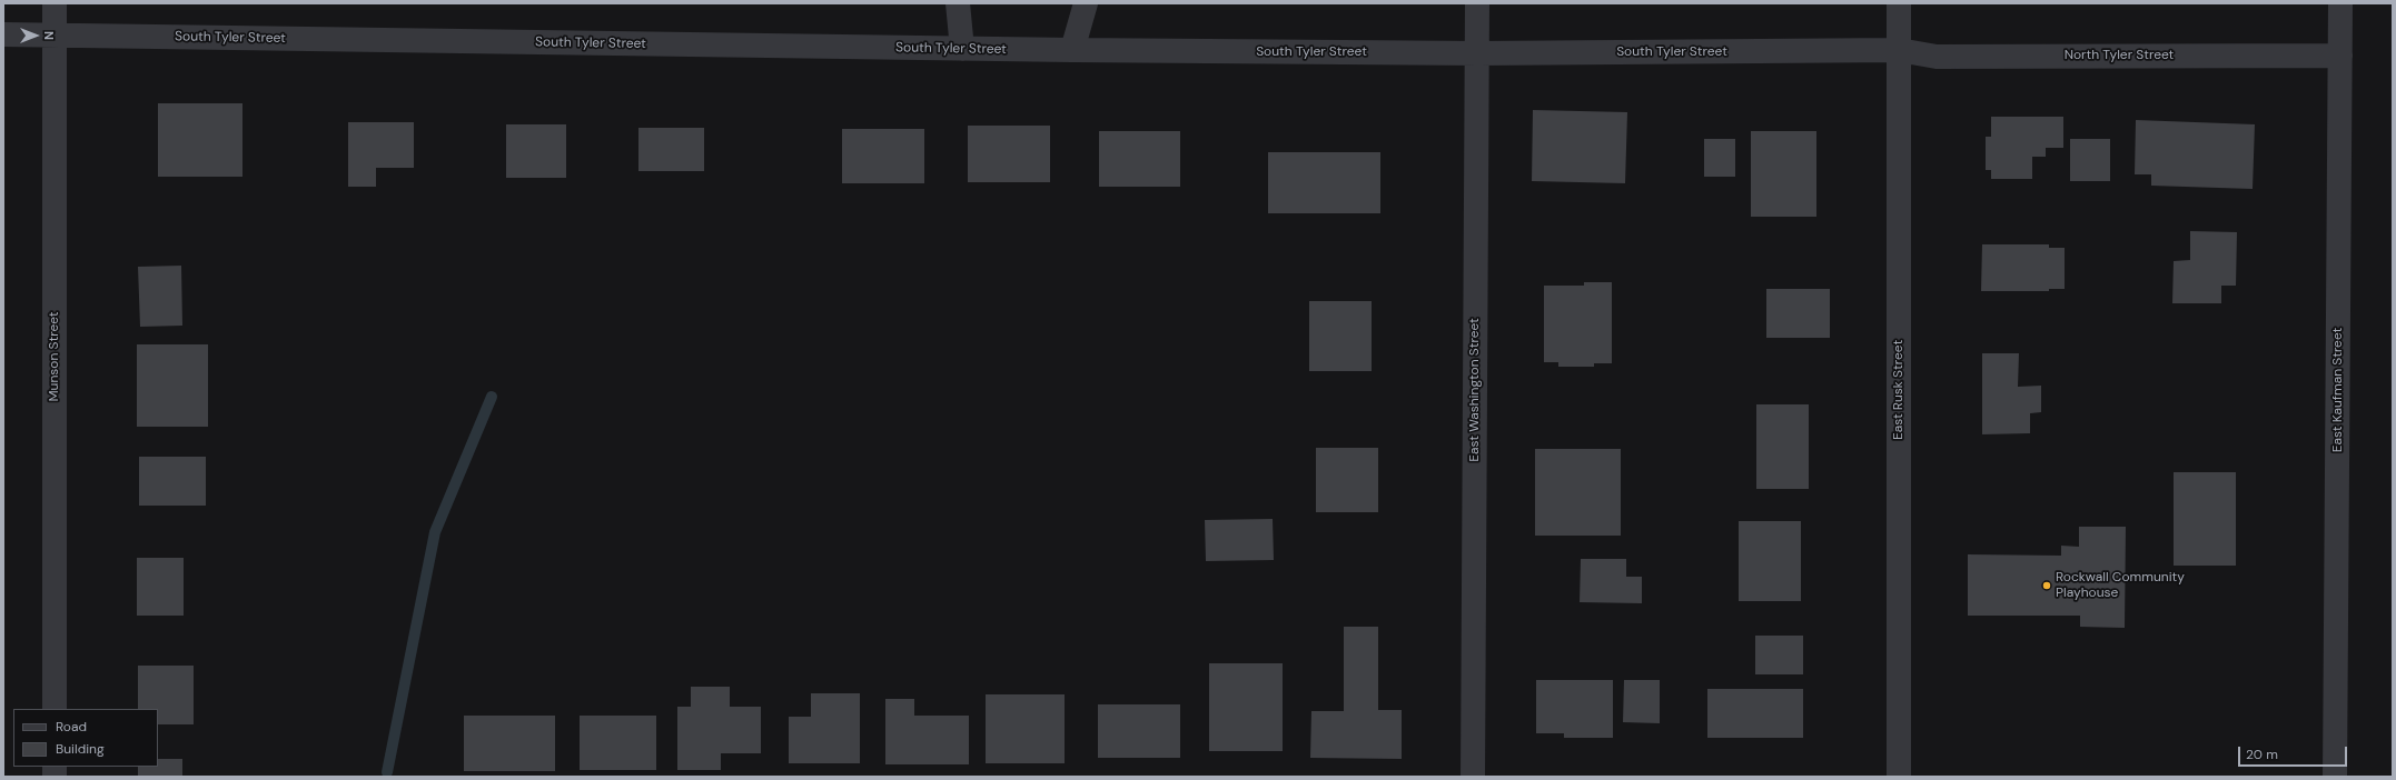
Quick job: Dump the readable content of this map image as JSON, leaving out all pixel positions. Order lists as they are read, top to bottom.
{
  "streets": {
    "street": [
      "South Tyler Street",
      "North Tyler Street",
      "Munson Street",
      "East Washington Street",
      "East Rusk Street",
      "East Kaufman Street"
    ]
  },
  "crossings": [
    ["South Tyler Street", "North Tyler Street"],
    ["South Tyler Street", "Munson Street"],
    ["South Tyler Street", "East Washington Street"],
    ["South Tyler Street", "East Rusk Street"],
    ["North Tyler Street", "East Rusk Street"],
    ["North Tyler Street", "East Kaufman Street"]
  ],
  "places": ["Rockwall Community Playhouse"],
  "legend": ["Road", "Building"],
  "scale_bar": "20 m",
  "north": "right"
}
